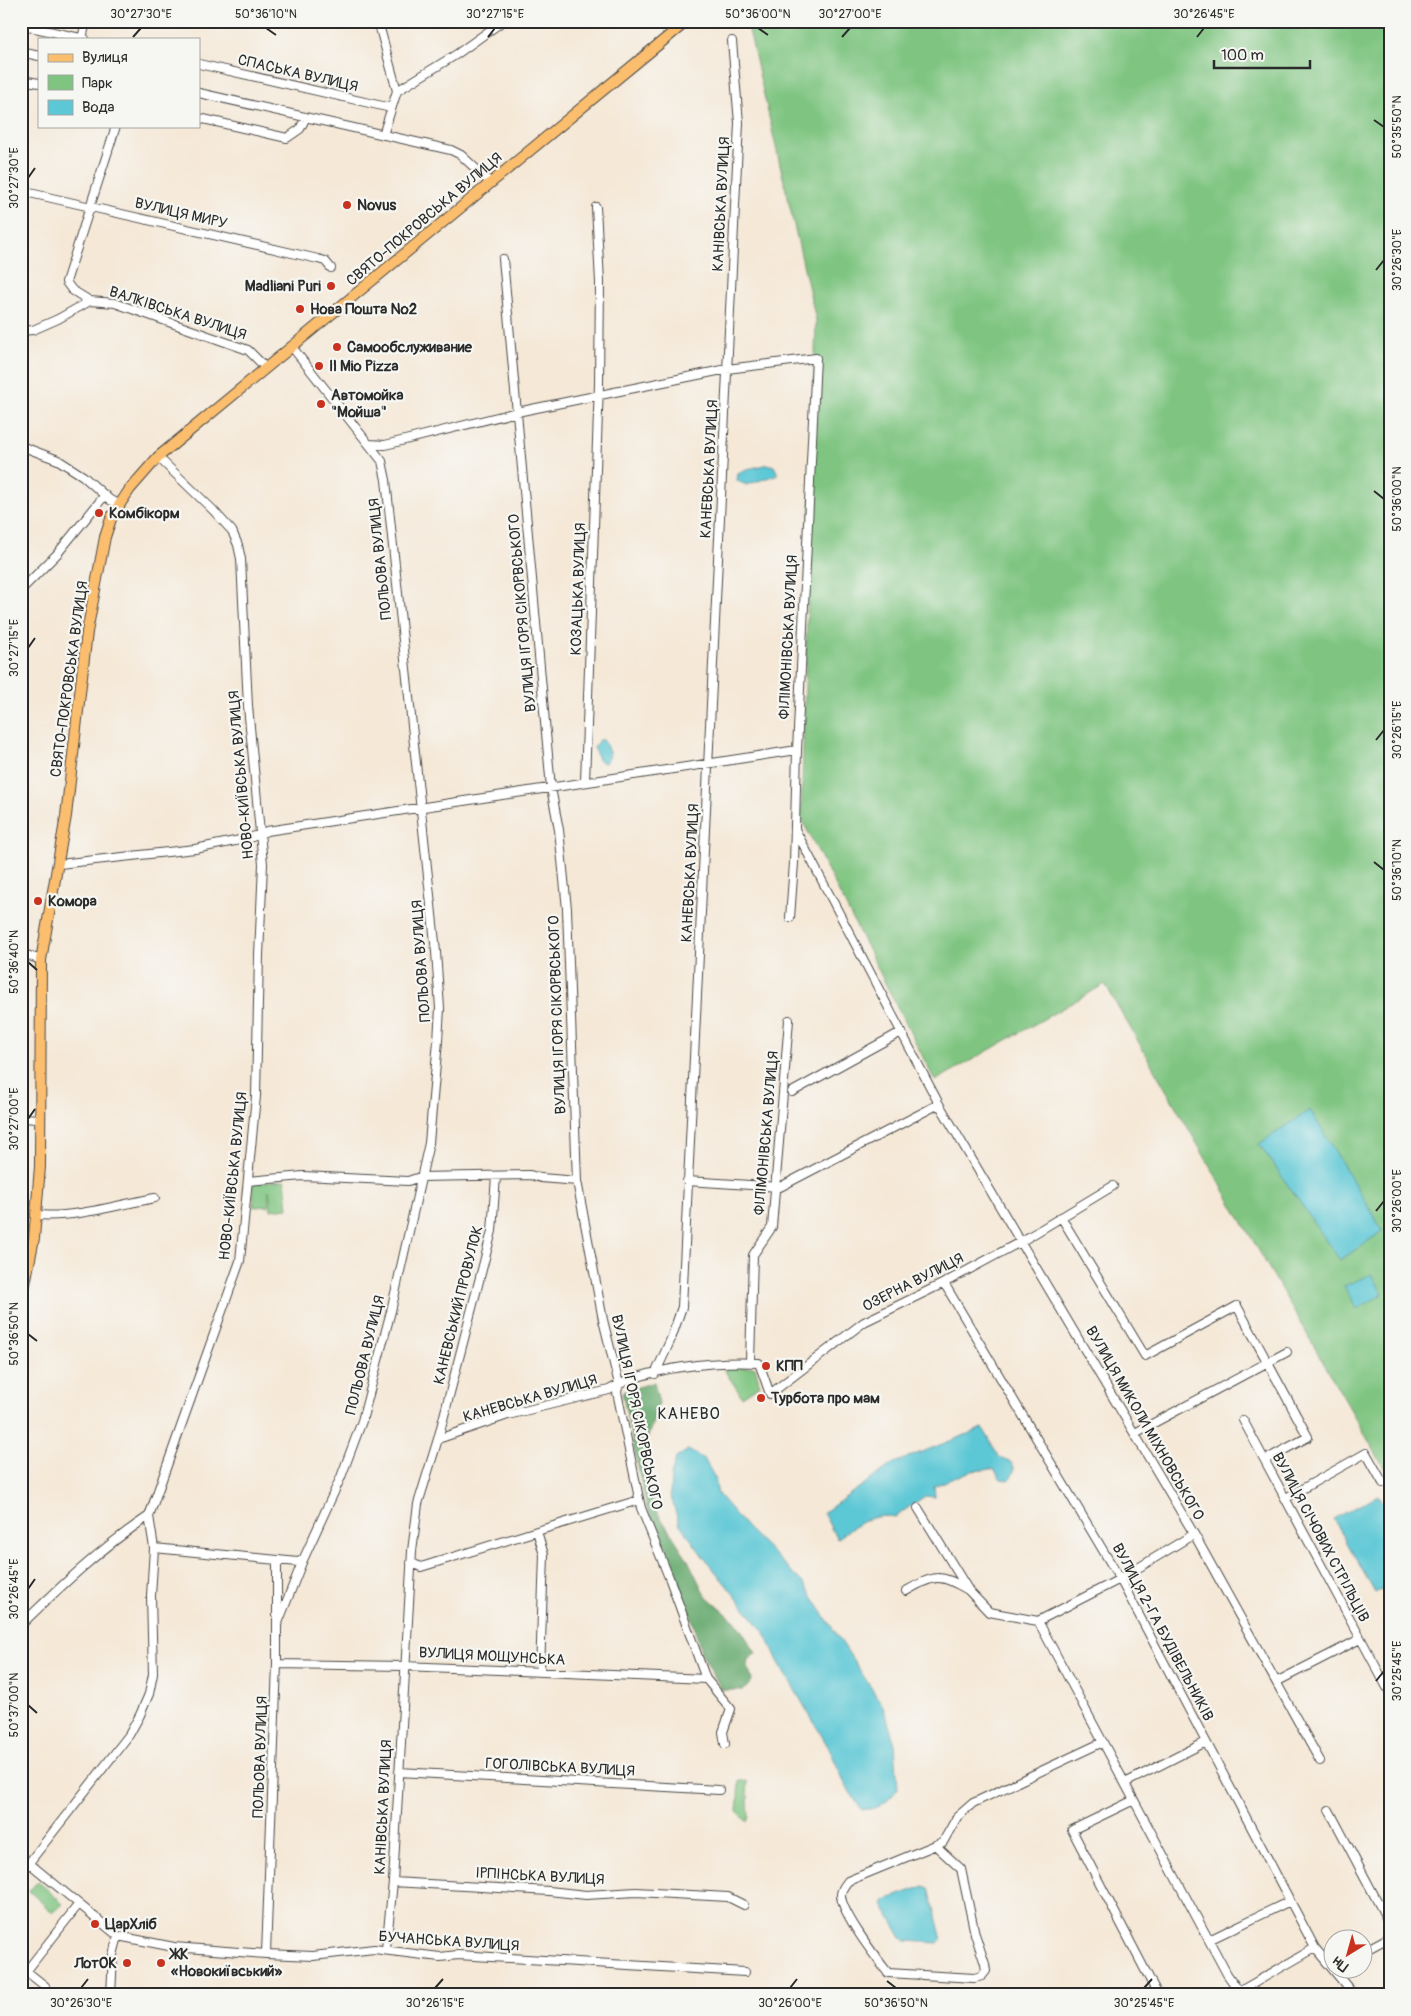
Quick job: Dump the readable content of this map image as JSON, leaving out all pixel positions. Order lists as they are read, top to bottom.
{
  "streets": {
    "main road": ["СВЯТО-ПОКРОВСЬКА ВУЛИЦЯ"],
    "street": [
      "СПАСЬКА ВУЛИЦЯ",
      "КАНІВСЬКА ВУЛИЦЯ",
      "ВУЛИЦЯ МИРУ",
      "ВАЛКІВСЬКА ВУЛИЦЯ",
      "КАНЕВСЬКА ВУЛИЦЯ",
      "ПОЛЬОВА ВУЛИЦЯ",
      "КОЗАЦЬКА ВУЛИЦЯ",
      "ВУЛИЦЯ ІГОРЯ СІКОРВСЬКОГО",
      "ФІЛІМОНІВСЬКА ВУЛИЦЯ",
      "НОВО-КИЇВСЬКА ВУЛИЦЯ",
      "ОЗЕРНА ВУЛИЦЯ",
      "КАНЕВСЬКИЙ ПРОВУЛОК",
      "ВУЛИЦЯ МИКОЛИ МІХНОВСЬКОГО",
      "ВУЛИЦЯ СІЧОВИХ СТРІЛЬЦІВ",
      "ВУЛИЦЯ 2-ГА БУДІВЕЛЬНИКІВ",
      "ВУЛИЦЯ МОЩУНСЬКА",
      "ГОГОЛІВСЬКА ВУЛИЦЯ",
      "ІРПІНСЬКА ВУЛИЦЯ",
      "БУЧАНСЬКА ВУЛИЦЯ"
    ]
  },
  "crossings": [
    ["КАНІВСЬКА ВУЛИЦЯ", "КАНЕВСЬКА ВУЛИЦЯ"],
    ["КАНІВСЬКА ВУЛИЦЯ", "ФІЛІМОНІВСЬКА ВУЛИЦЯ"],
    ["КАНІВСЬКА ВУЛИЦЯ", "ВУЛИЦЯ МОЩУНСЬКА"],
    ["КАНІВСЬКА ВУЛИЦЯ", "ГОГОЛІВСЬКА ВУЛИЦЯ"],
    ["КАНІВСЬКА ВУЛИЦЯ", "ІРПІНСЬКА ВУЛИЦЯ"],
    ["КАНІВСЬКА ВУЛИЦЯ", "БУЧАНСЬКА ВУЛИЦЯ"],
    ["СВЯТО-ПОКРОВСЬКА ВУЛИЦЯ", "ВАЛКІВСЬКА ВУЛИЦЯ"],
    ["СВЯТО-ПОКРОВСЬКА ВУЛИЦЯ", "ПОЛЬОВА ВУЛИЦЯ"],
    ["СВЯТО-ПОКРОВСЬКА ВУЛИЦЯ", "НОВО-КИЇВСЬКА ВУЛИЦЯ"],
    ["КАНЕВСЬКА ВУЛИЦЯ", "ВУЛИЦЯ ІГОРЯ СІКОРВСЬКОГО"],
    ["КАНЕВСЬКА ВУЛИЦЯ", "ФІЛІМОНІВСЬКА ВУЛИЦЯ"],
    ["КАНЕВСЬКА ВУЛИЦЯ", "ОЗЕРНА ВУЛИЦЯ"],
    ["КАНЕВСЬКА ВУЛИЦЯ", "КАНЕВСЬКИЙ ПРОВУЛОК"],
    ["ПОЛЬОВА ВУЛИЦЯ", "ВУЛИЦЯ МОЩУНСЬКА"],
    ["ПОЛЬОВА ВУЛИЦЯ", "БУЧАНСЬКА ВУЛИЦЯ"],
    ["ВУЛИЦЯ ІГОРЯ СІКОРВСЬКОГО", "ВУЛИЦЯ МОЩУНСЬКА"],
    ["ФІЛІМОНІВСЬКА ВУЛИЦЯ", "ОЗЕРНА ВУЛИЦЯ"],
    ["ФІЛІМОНІВСЬКА ВУЛИЦЯ", "ВУЛИЦЯ МИКОЛИ МІХНОВСЬКОГО"],
    ["НОВО-КИЇВСЬКА ВУЛИЦЯ", "БУЧАНСЬКА ВУЛИЦЯ"],
    ["ОЗЕРНА ВУЛИЦЯ", "ВУЛИЦЯ МИКОЛИ МІХНОВСЬКОГО"],
    ["ОЗЕРНА ВУЛИЦЯ", "ВУЛИЦЯ 2-ГА БУДІВЕЛЬНИКІВ"]
  ],
  "districts": ["КАНЕВО"],
  "places": [
    "Novus",
    "Madliani Puri",
    "Нова Пошта №2",
    "Самообслуживание",
    "Il Mio Pizza",
    "Автомойка \"Мойша\"",
    "Комбікорм",
    "Комора",
    "КПП",
    "Турбота про мам",
    "ЦарХліб",
    "ЛотОК",
    "ЖК «Новокиївський»"
  ],
  "legend": ["Вулиця", "Парк", "Вода"],
  "scale_bar": "100 m",
  "north": "bottom left",
  "coordinates": [
    "30°27'30\"E",
    "50°36'10\"N",
    "30°27'15\"E",
    "50°36'00\"N",
    "30°27'00\"E",
    "30°26'45\"E",
    "50°35'50\"N",
    "30°26'30\"E",
    "30°26'15\"E",
    "50°36'40\"N",
    "30°26'00\"E",
    "50°36'50\"N",
    "30°25'45\"E",
    "50°37'00\"N"
  ]
}
